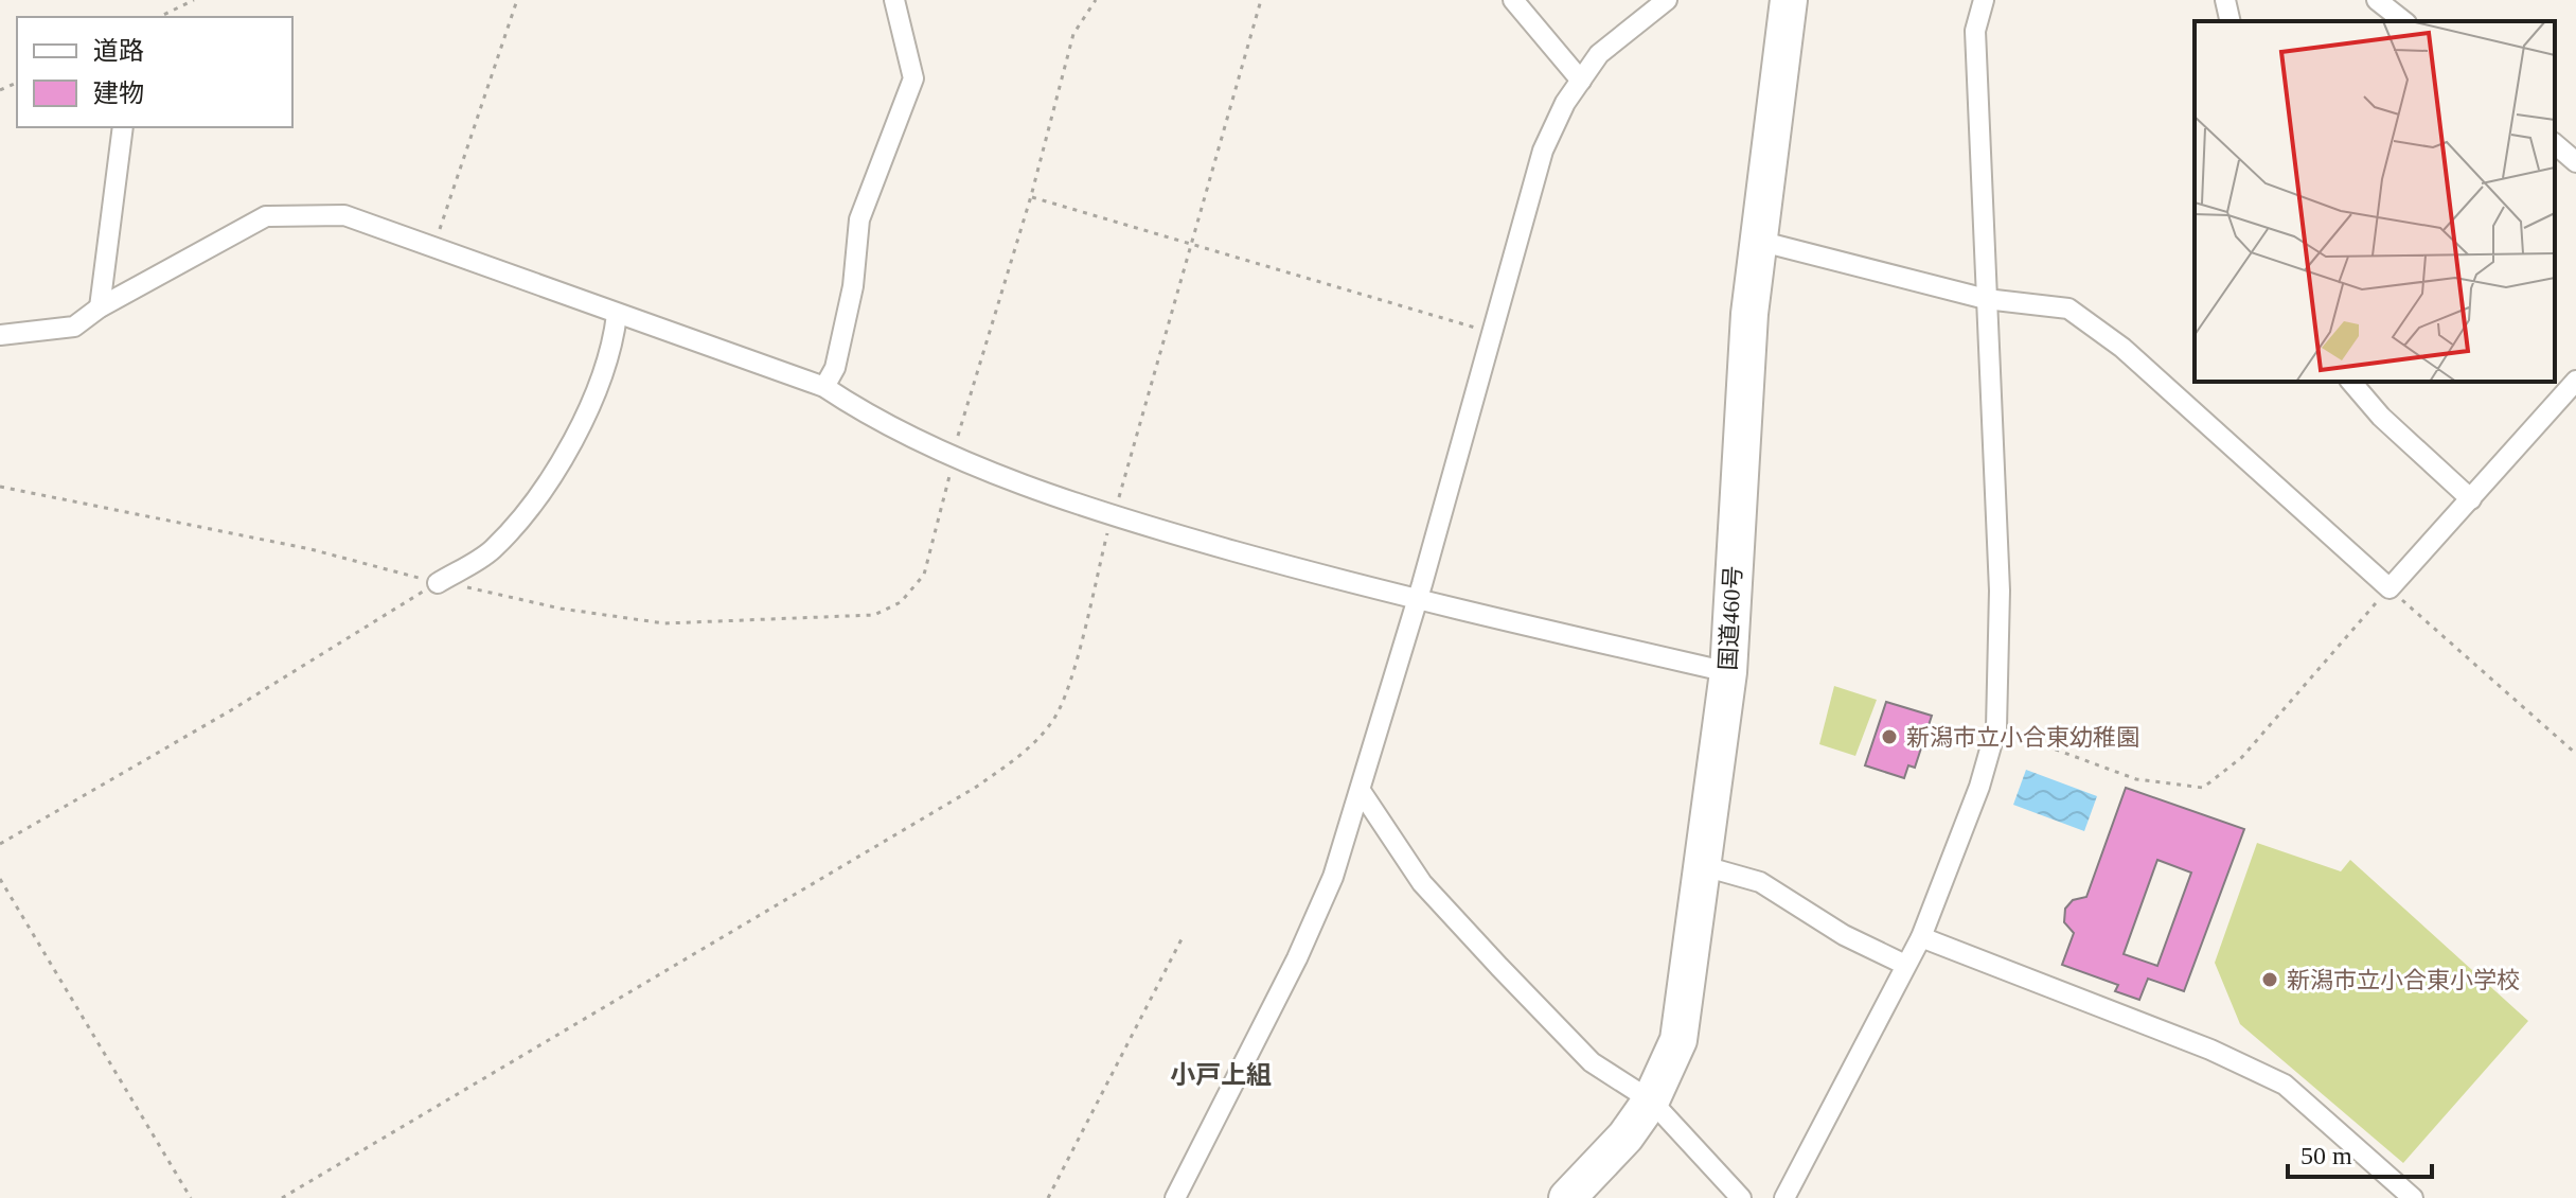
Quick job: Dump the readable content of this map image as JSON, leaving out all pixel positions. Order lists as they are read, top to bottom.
{
  "streets": {
    "highway": ["国道460号"]
  },
  "districts": ["小戸上組"],
  "places": ["新潟市立小合東幼稚園", "新潟市立小合東小学校"],
  "legend": ["道路", "建物"],
  "scale_bar": "50 m"
}
